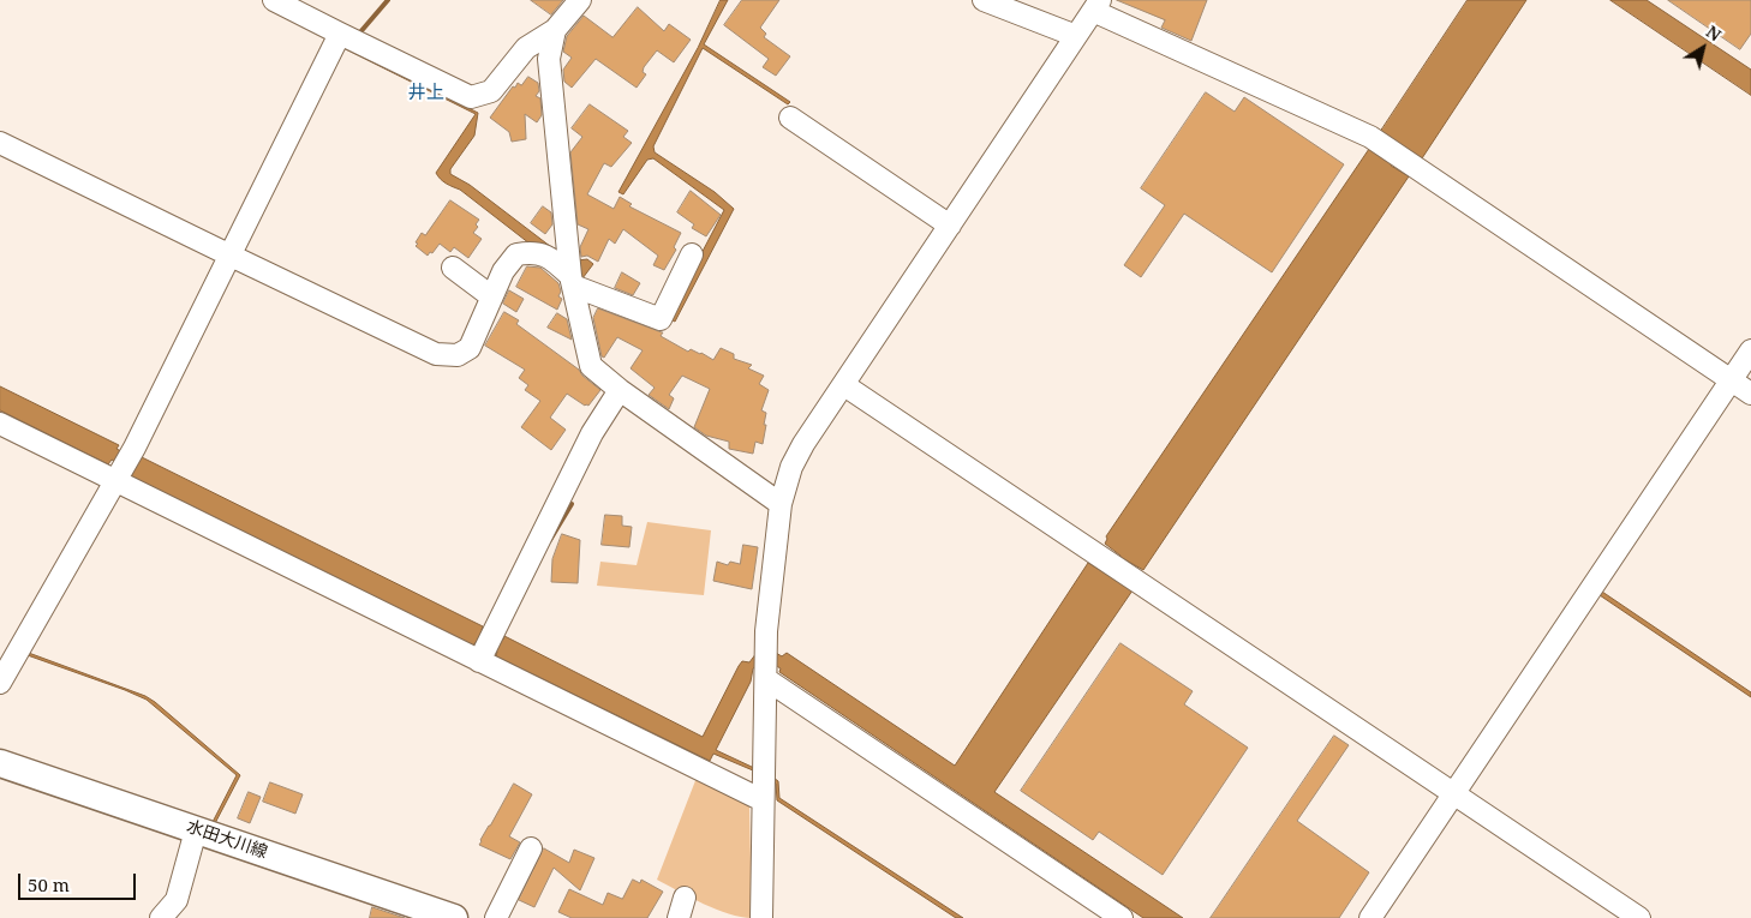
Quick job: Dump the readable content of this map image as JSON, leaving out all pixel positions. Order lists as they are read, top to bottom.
{
  "streets": {
    "main road": ["水田大川線"]
  },
  "districts": ["井上"],
  "scale_bar": "50 m",
  "north": "top right"
}
